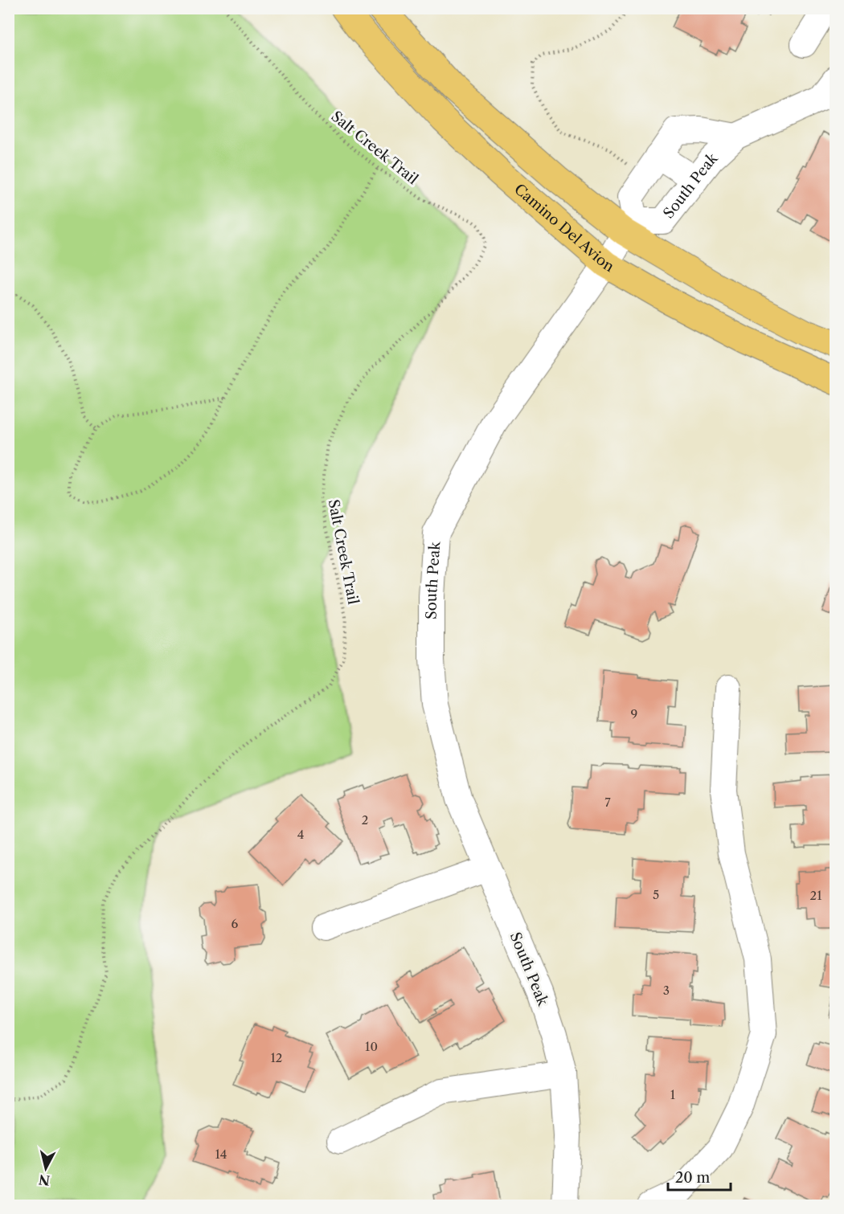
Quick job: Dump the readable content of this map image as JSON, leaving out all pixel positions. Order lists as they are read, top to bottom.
{
  "streets": {
    "main road": ["Camino Del Avion"],
    "street": ["South Peak"],
    "path": ["Salt Creek Trail"]
  },
  "crossings": [
    ["South Peak", "Camino Del Avion"]
  ],
  "house_numbers": [
    "9",
    "7",
    "2",
    "4",
    "5",
    "21",
    "6",
    "3",
    "10",
    "12",
    "1",
    "14"
  ],
  "scale_bar": "20 m",
  "north": "bottom"
}
